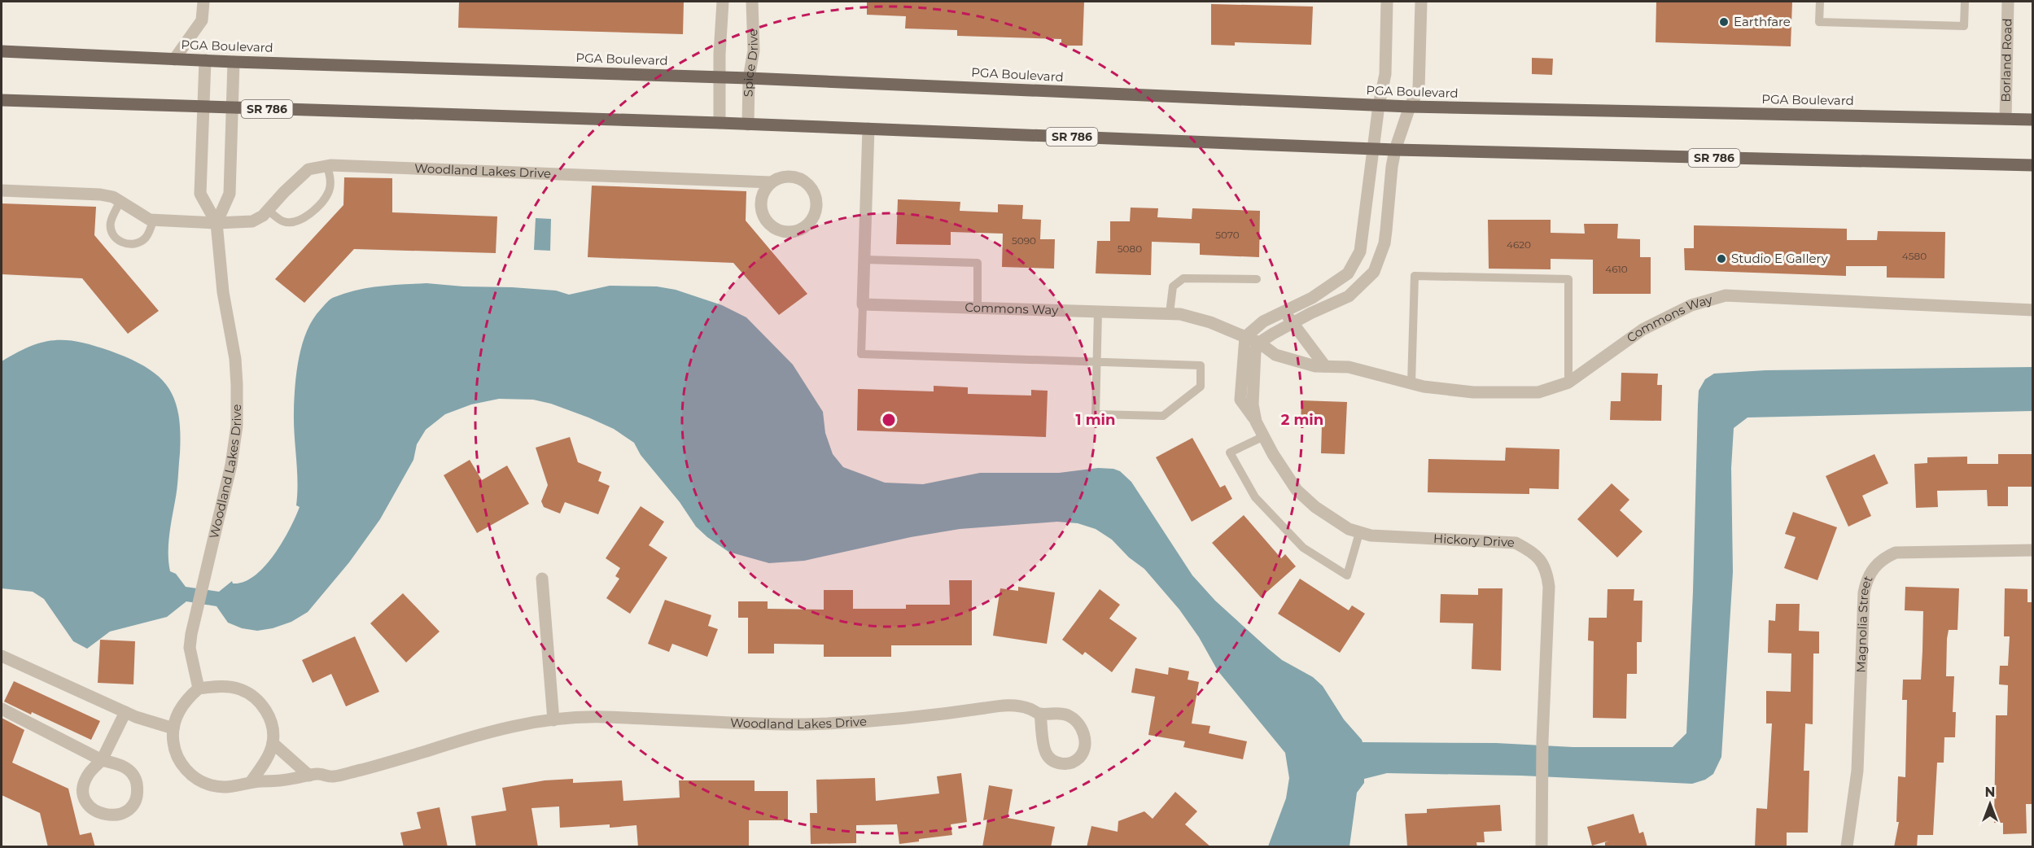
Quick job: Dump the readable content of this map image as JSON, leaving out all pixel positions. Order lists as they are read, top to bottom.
{
  "streets": {
    "main road": ["PGA Boulevard", "SR 786"],
    "street": [
      "Borland Road",
      "Spice Drive",
      "Woodland Lakes Drive",
      "Commons Way",
      "Hickory Drive",
      "Magnolia Street"
    ]
  },
  "crossings": [
    ["PGA Boulevard", "Borland Road"],
    ["PGA Boulevard", "Spice Drive"],
    ["PGA Boulevard", "Woodland Lakes Drive"],
    ["Spice Drive", "SR 786"],
    ["SR 786", "Woodland Lakes Drive"],
    ["Commons Way", "Hickory Drive"]
  ],
  "places": ["Earthfare", "Studio E Gallery"],
  "house_numbers": [
    "5070",
    "5090",
    "4620",
    "5080",
    "4580",
    "4610"
  ],
  "north": "top",
  "rings": ["1 min", "2 min"]
}
